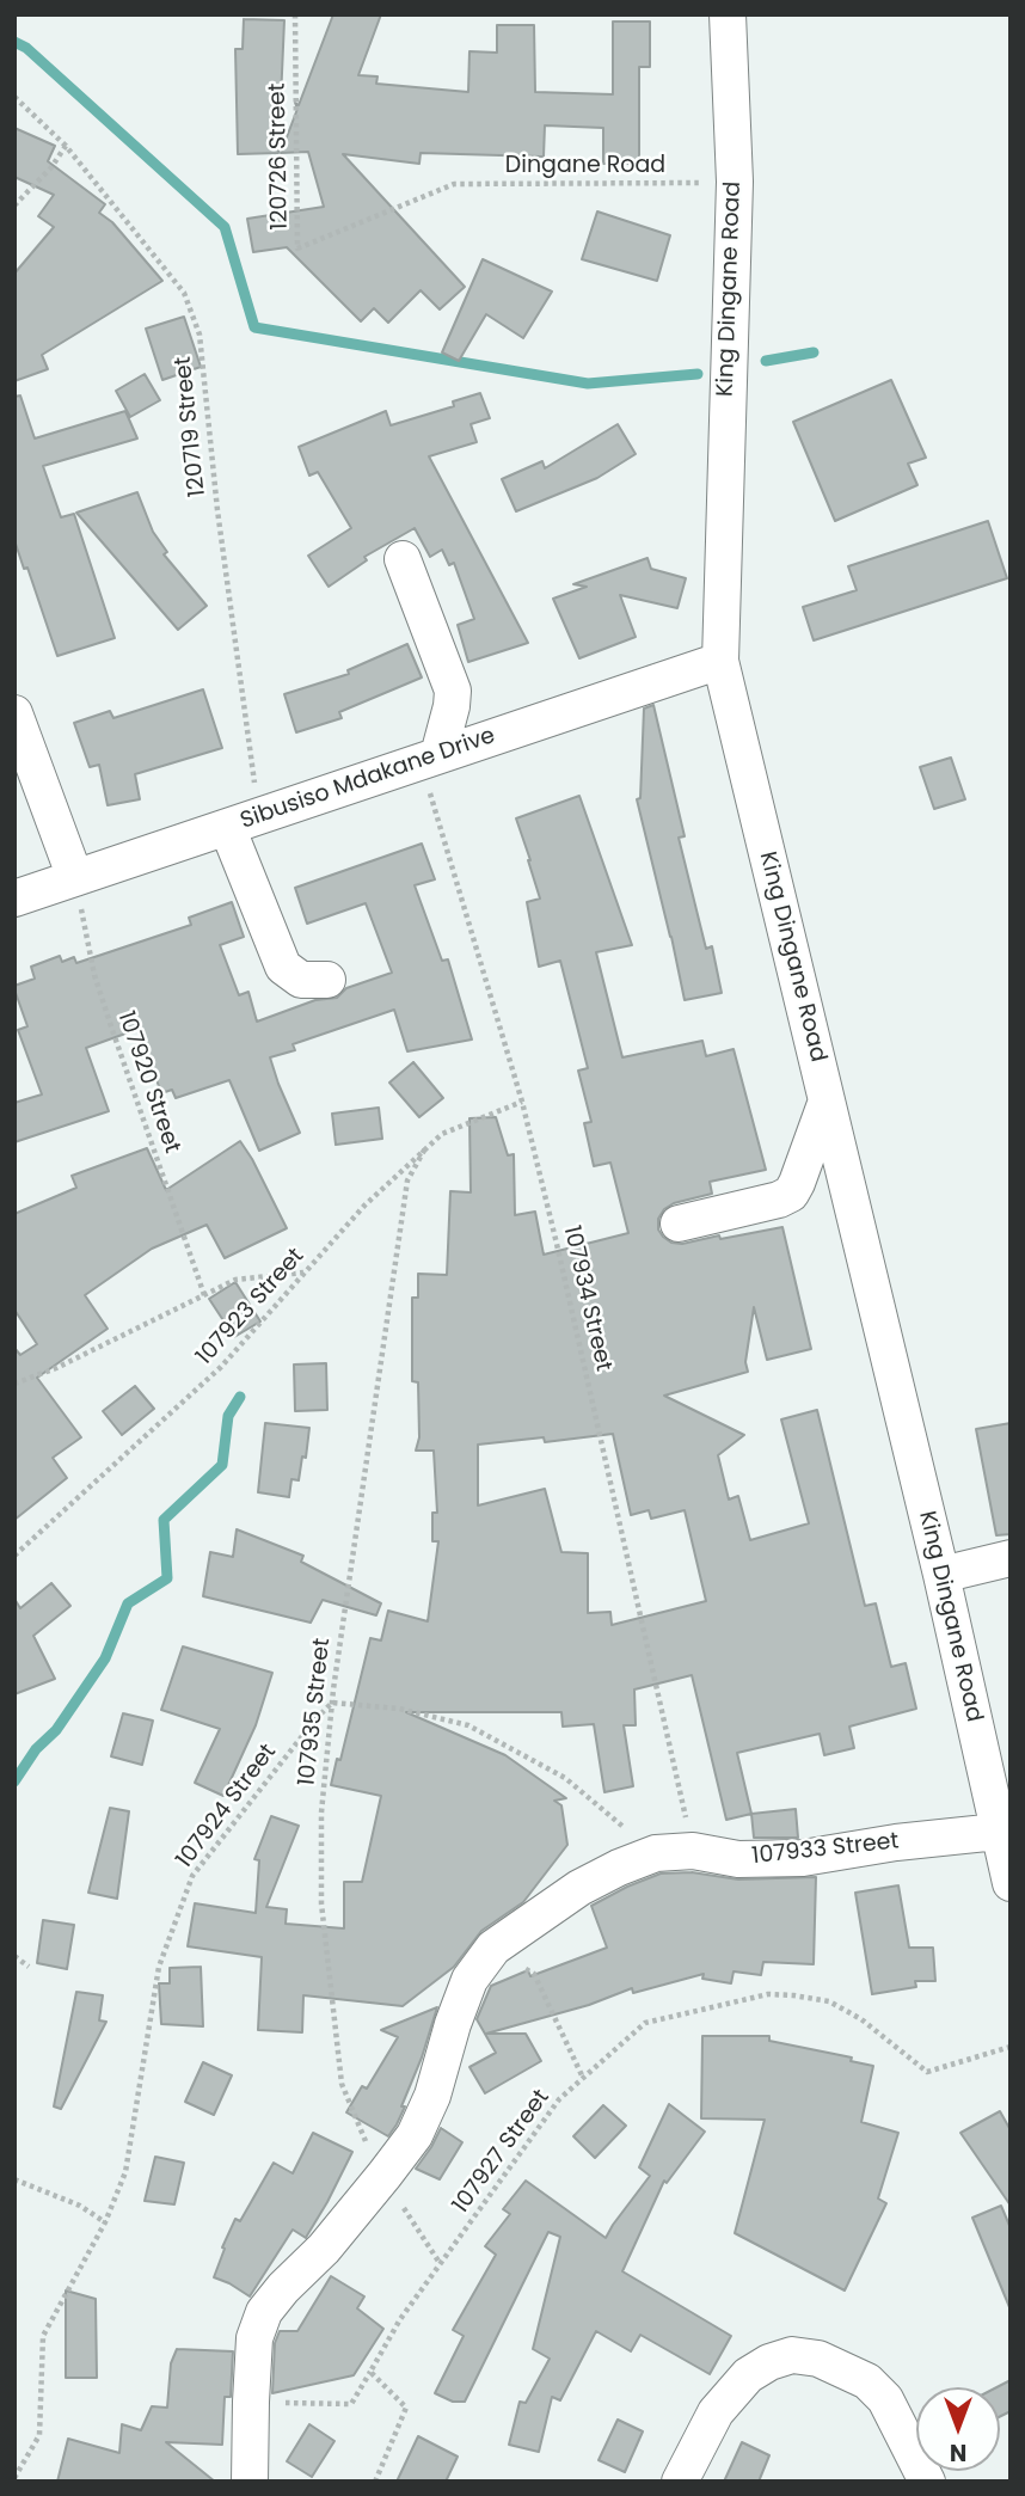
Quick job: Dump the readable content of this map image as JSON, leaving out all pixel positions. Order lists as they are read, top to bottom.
{
  "streets": {
    "street": ["King Dingane Road", "Sibusiso Mdakane Drive", "107933 Street"],
    "path": [
      "120726 Street",
      "Dingane Road",
      "120719 Street",
      "107920 Street",
      "107934 Street",
      "107923 Street",
      "107935 Street",
      "107924 Street",
      "107927 Street"
    ]
  },
  "crossings": [
    ["120726 Street", "Dingane Road"],
    ["Dingane Road", "King Dingane Road"],
    ["King Dingane Road", "Sibusiso Mdakane Drive"],
    ["King Dingane Road", "107933 Street"],
    ["120719 Street", "Sibusiso Mdakane Drive"],
    ["Sibusiso Mdakane Drive", "107920 Street"],
    ["Sibusiso Mdakane Drive", "107934 Street"],
    ["107934 Street", "107923 Street"],
    ["107934 Street", "107933 Street"],
    ["107923 Street", "107935 Street"],
    ["107935 Street", "107924 Street"],
    ["107935 Street", "107933 Street"],
    ["107935 Street", "107927 Street"],
    ["107933 Street", "107927 Street"]
  ],
  "north": "bottom"
}
